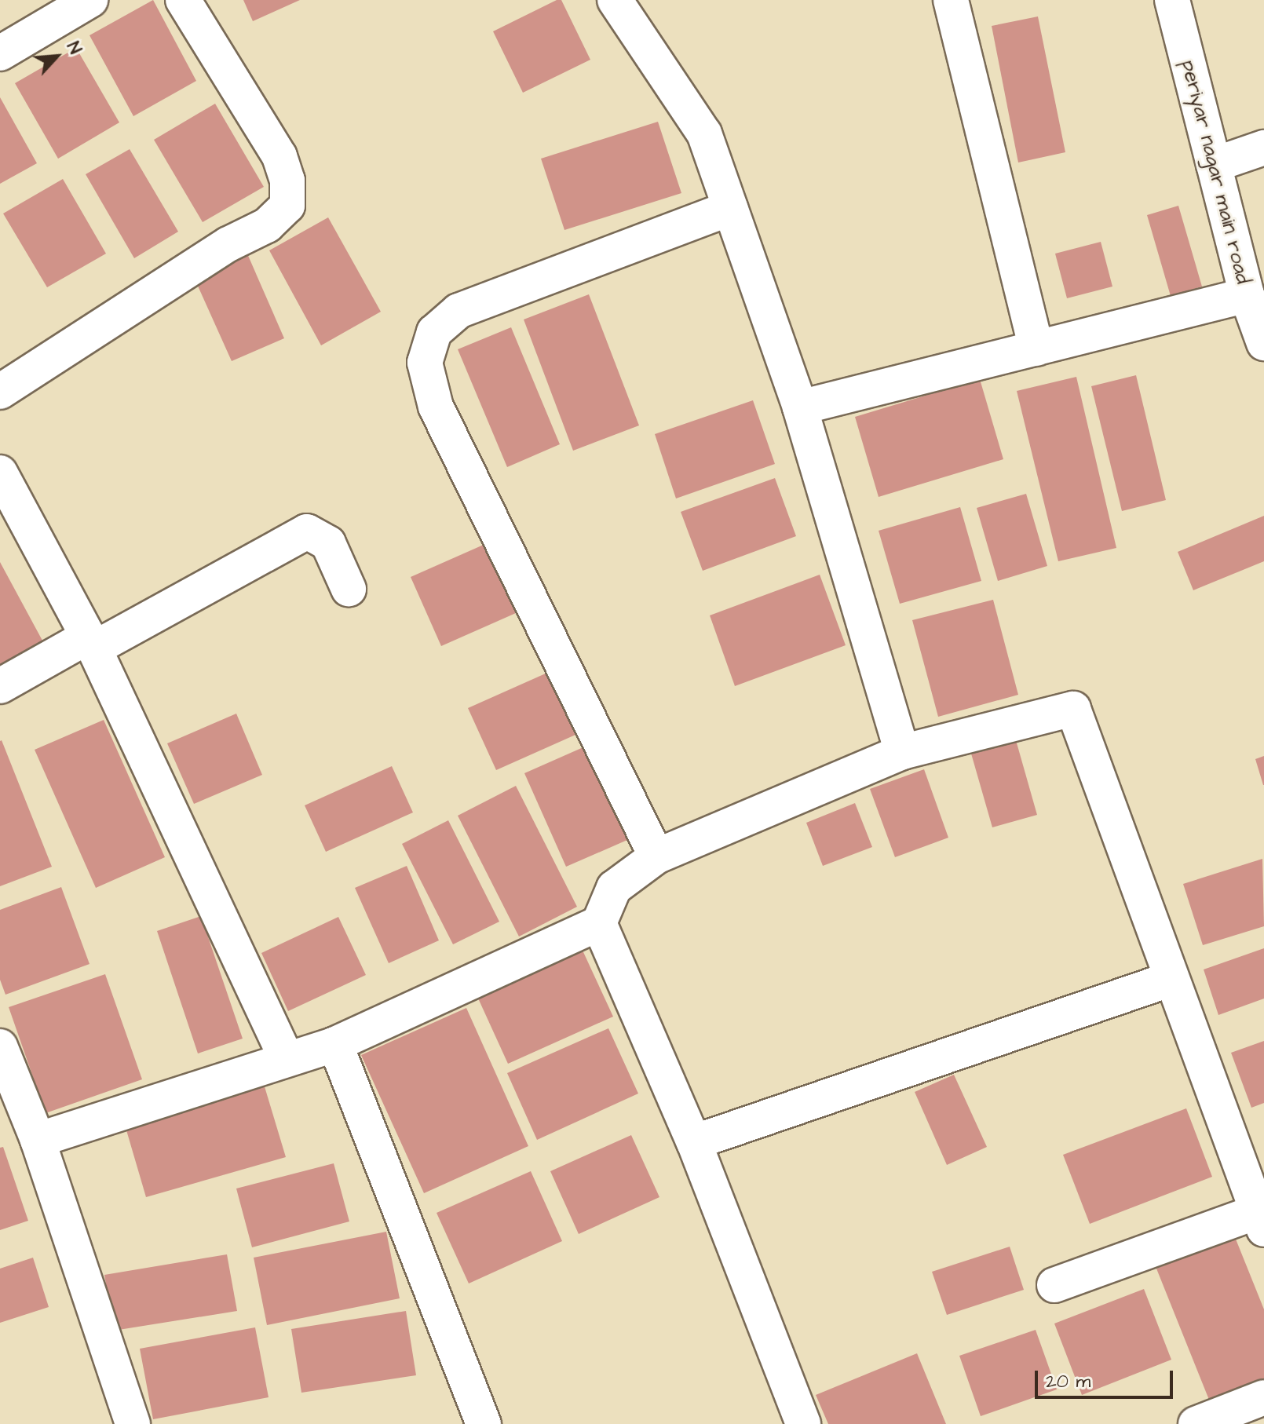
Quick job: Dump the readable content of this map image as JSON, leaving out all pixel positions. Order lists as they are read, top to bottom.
{
  "streets": {
    "street": ["periyar nagar main road"]
  },
  "scale_bar": "20 m",
  "north": "top right"
}
